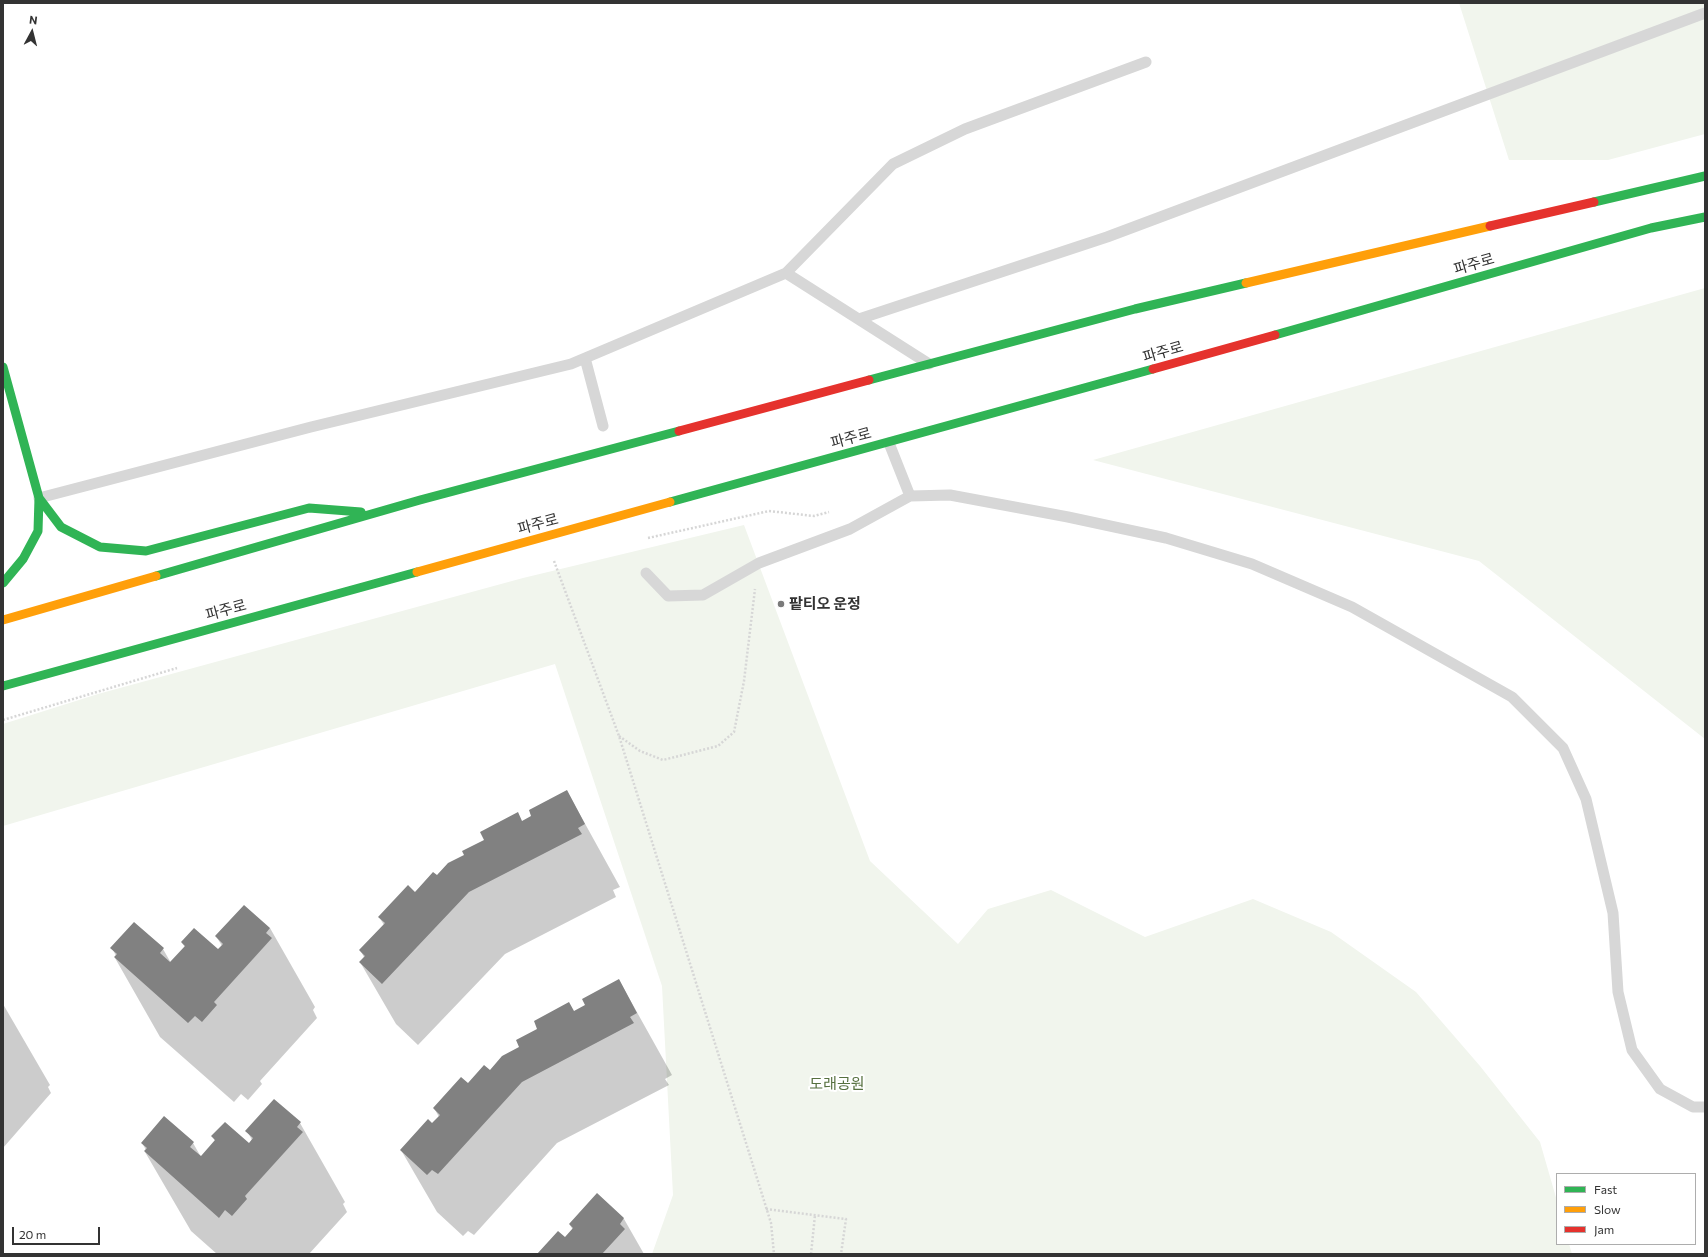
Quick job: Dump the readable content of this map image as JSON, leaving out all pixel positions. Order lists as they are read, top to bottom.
{
  "streets": {
    "main road": ["파주로"]
  },
  "parks": ["도래공원"],
  "places": ["팥티오 운정"],
  "legend": ["Fast", "Slow", "Jam"],
  "scale_bar": "20 m",
  "north": "top"
}
